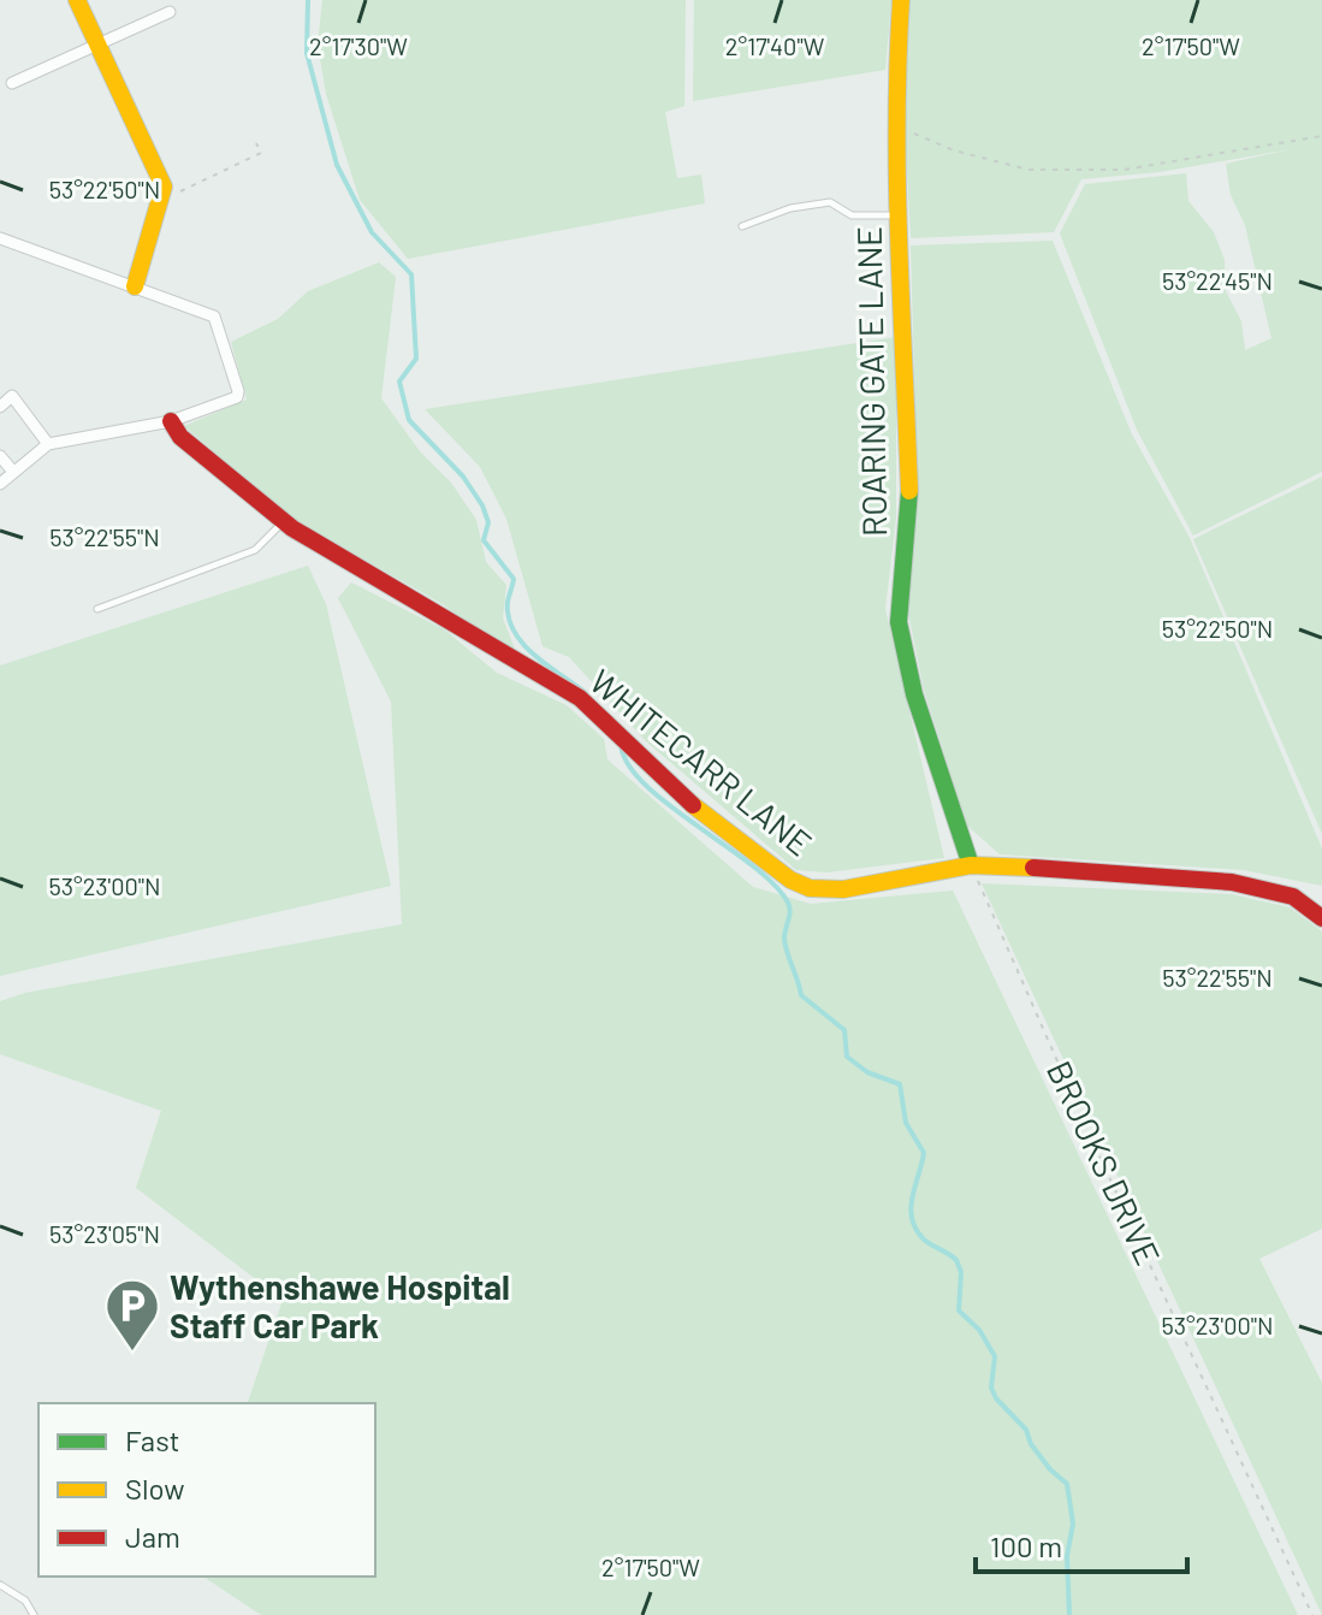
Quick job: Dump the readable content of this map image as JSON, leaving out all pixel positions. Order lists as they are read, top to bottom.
{
  "streets": {
    "street": ["ROARING GATE LANE", "WHITECARR LANE"],
    "path": ["BROOKS DRIVE"]
  },
  "crossings": [
    ["ROARING GATE LANE", "WHITECARR LANE"],
    ["ROARING GATE LANE", "BROOKS DRIVE"],
    ["WHITECARR LANE", "BROOKS DRIVE"]
  ],
  "places": {
    "parking": ["Wythenshawe Hospital Staff Car Park"]
  },
  "legend": ["Fast", "Slow", "Jam"],
  "scale_bar": "100 m",
  "coordinates": [
    "2°17'40\"W",
    "2°17'50\"W",
    "2°17'30\"W",
    "53°22'50\"N",
    "53°22'45\"N",
    "53°22'55\"N",
    "53°23'00\"N",
    "53°23'05\"N"
  ]
}
